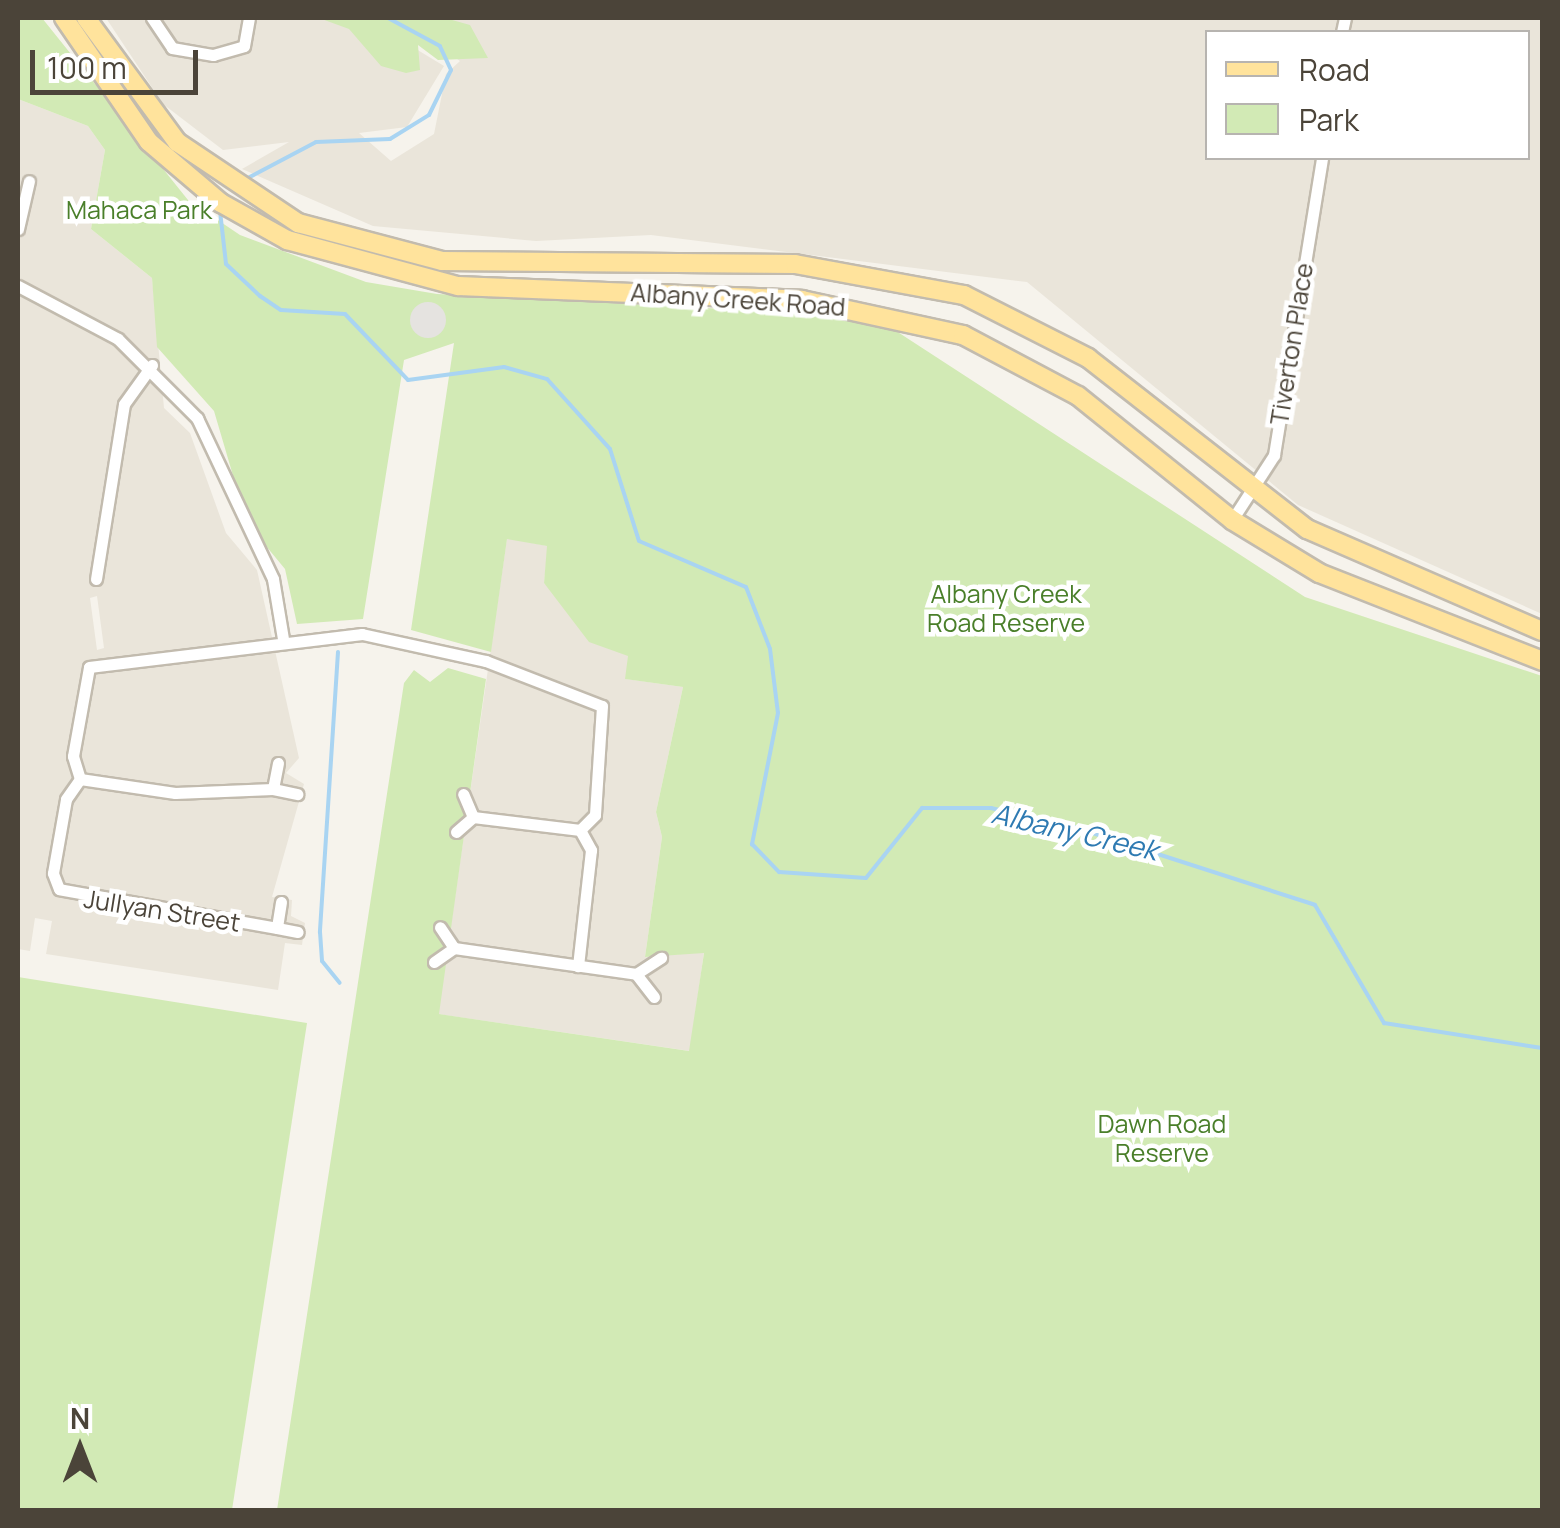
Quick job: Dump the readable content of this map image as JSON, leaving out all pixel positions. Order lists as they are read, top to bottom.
{
  "streets": {
    "main road": ["Albany Creek Road"],
    "street": ["Tiverton Place", "Jullyan Street"]
  },
  "crossings": [
    ["Albany Creek Road", "Tiverton Place"]
  ],
  "water": ["Albany Creek"],
  "parks": ["Mahaca Park", "Albany Creek Road Reserve", "Dawn Road Reserve"],
  "legend": ["Road", "Park"],
  "scale_bar": "100 m",
  "north": "top"
}
